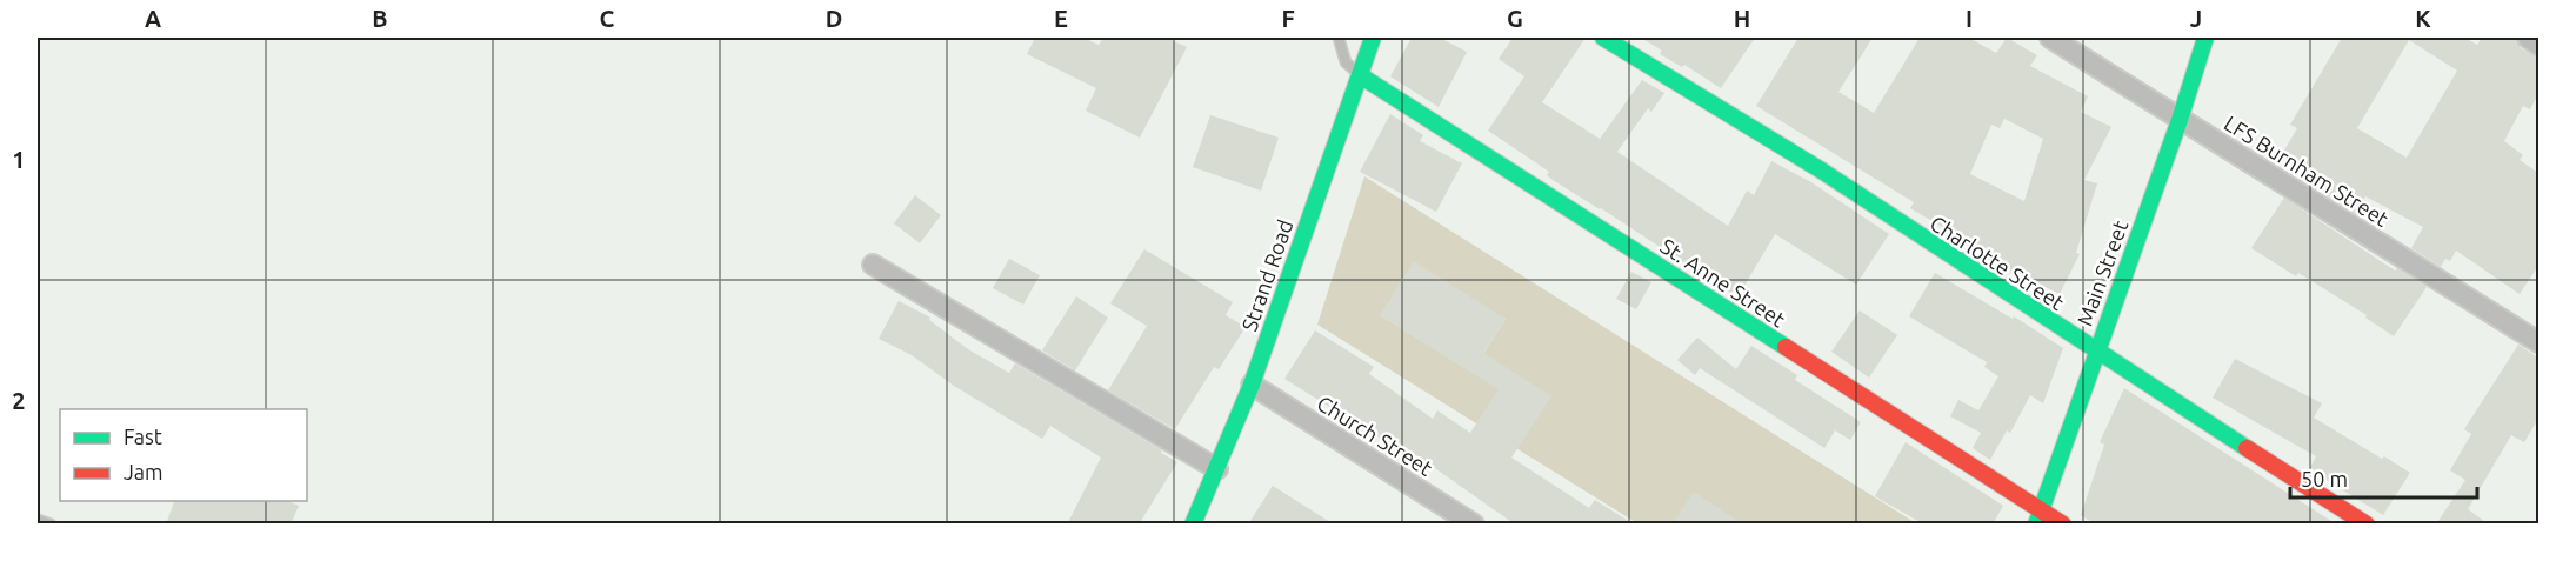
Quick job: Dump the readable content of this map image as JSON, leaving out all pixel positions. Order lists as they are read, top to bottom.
{
  "streets": {
    "street": [
      "LFS Burnham Street",
      "Charlotte Street",
      "Main Street",
      "Strand Road",
      "St. Anne Street",
      "Church Street"
    ]
  },
  "crossings": [
    ["LFS Burnham Street", "Main Street"],
    ["Charlotte Street", "Main Street"],
    ["Main Street", "St. Anne Street"],
    ["Strand Road", "St. Anne Street"],
    ["Strand Road", "Church Street"]
  ],
  "legend": ["Fast", "Jam"],
  "scale_bar": "50 m",
  "grid": {
    "columns": [
      "A",
      "B",
      "C",
      "D",
      "E",
      "F",
      "G",
      "H",
      "I",
      "J",
      "K"
    ],
    "rows": ["1", "2"]
  }
}
